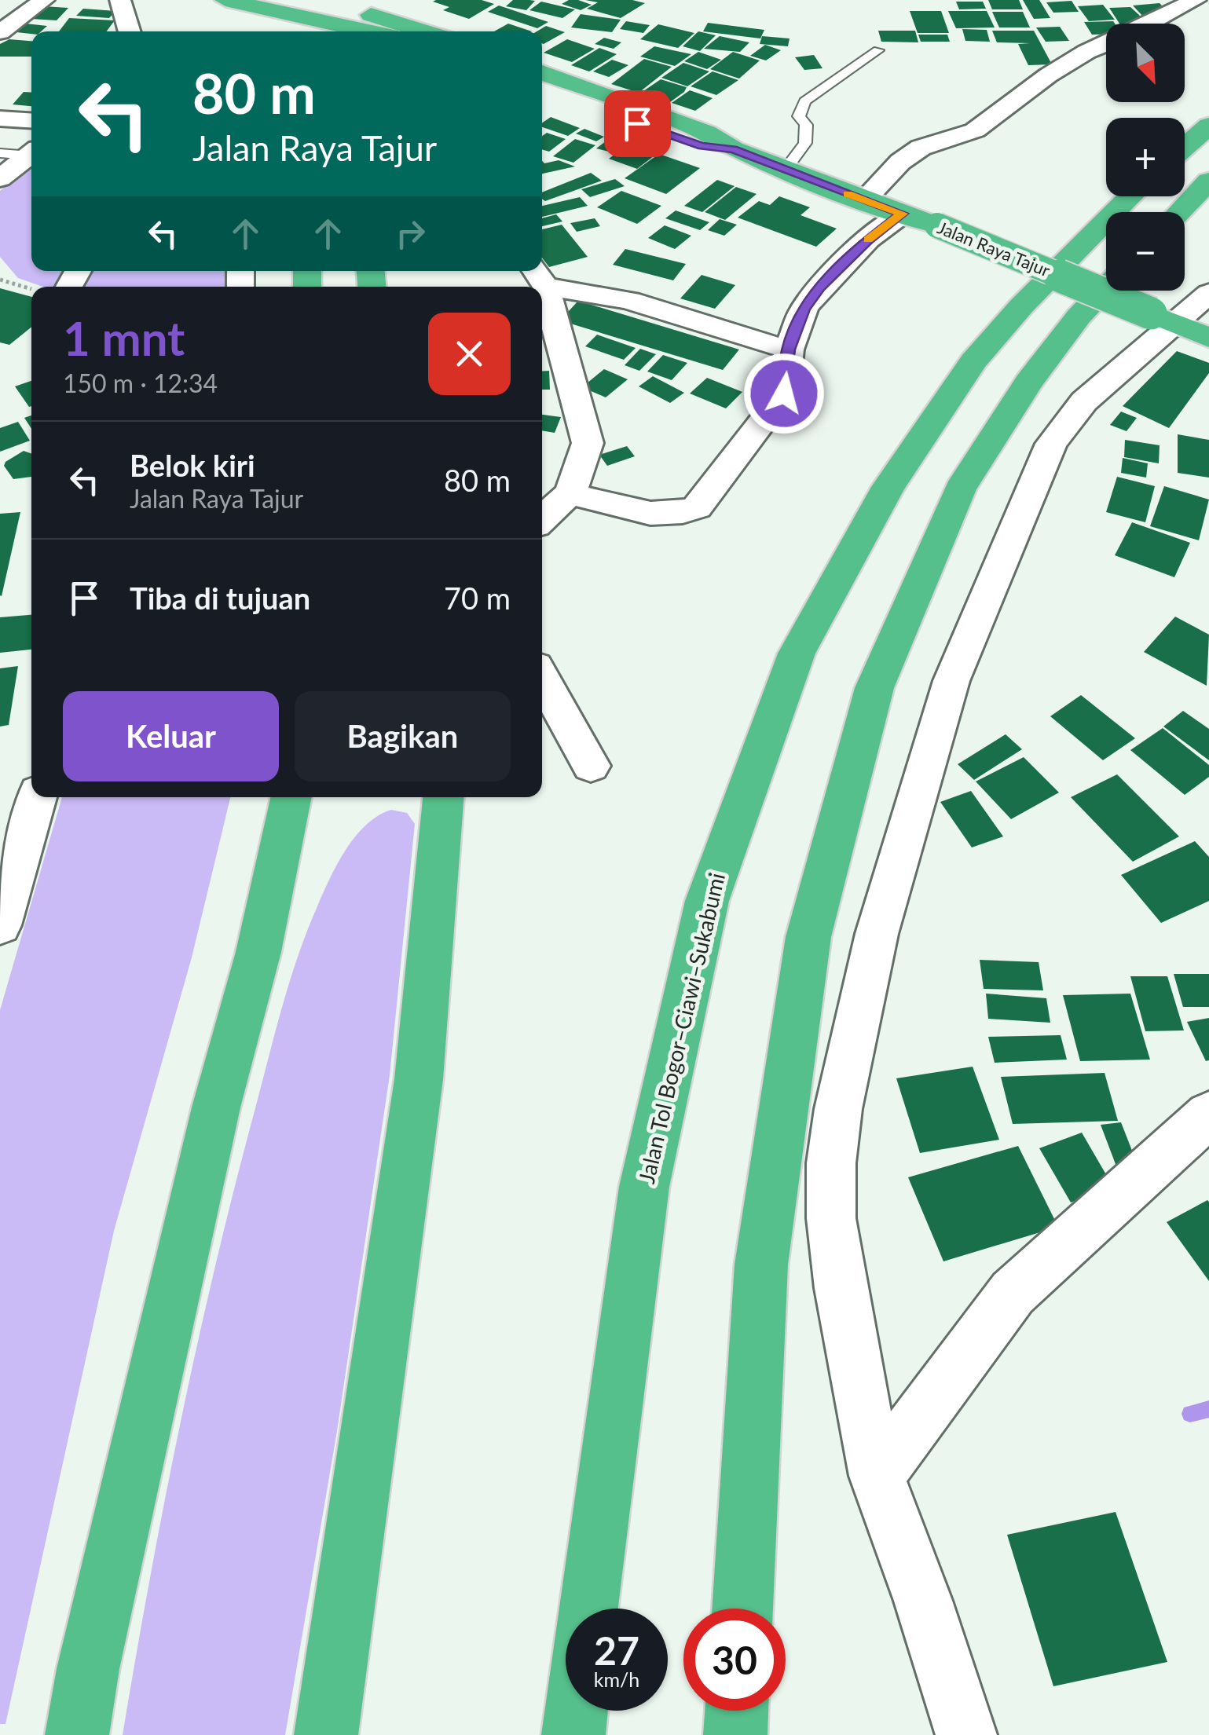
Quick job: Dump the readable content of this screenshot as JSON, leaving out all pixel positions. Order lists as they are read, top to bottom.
{
  "streets": {
    "highway": ["Jalan Raya Tajur", "Jalan Tol Bogor–Ciawi–Sukabumi"]
  },
  "north": "bottom right",
  "page": {
    "map_buttons": ["+", "−"],
    "turn": ["80 m", "Jalan Raya Tajur"],
    "heading": ["1 mnt", "150 m · 12:34"],
    "list": [
      {
        "name": "Belok kiri",
        "note": "Jalan Raya Tajur",
        "value": "80 m"
      },
      {
        "name": "Tiba di tujuan",
        "value": "70 m"
      }
    ],
    "buttons": ["Keluar", "Bagikan"],
    "speed": "27 km/h",
    "limit": "30"
  }
}
